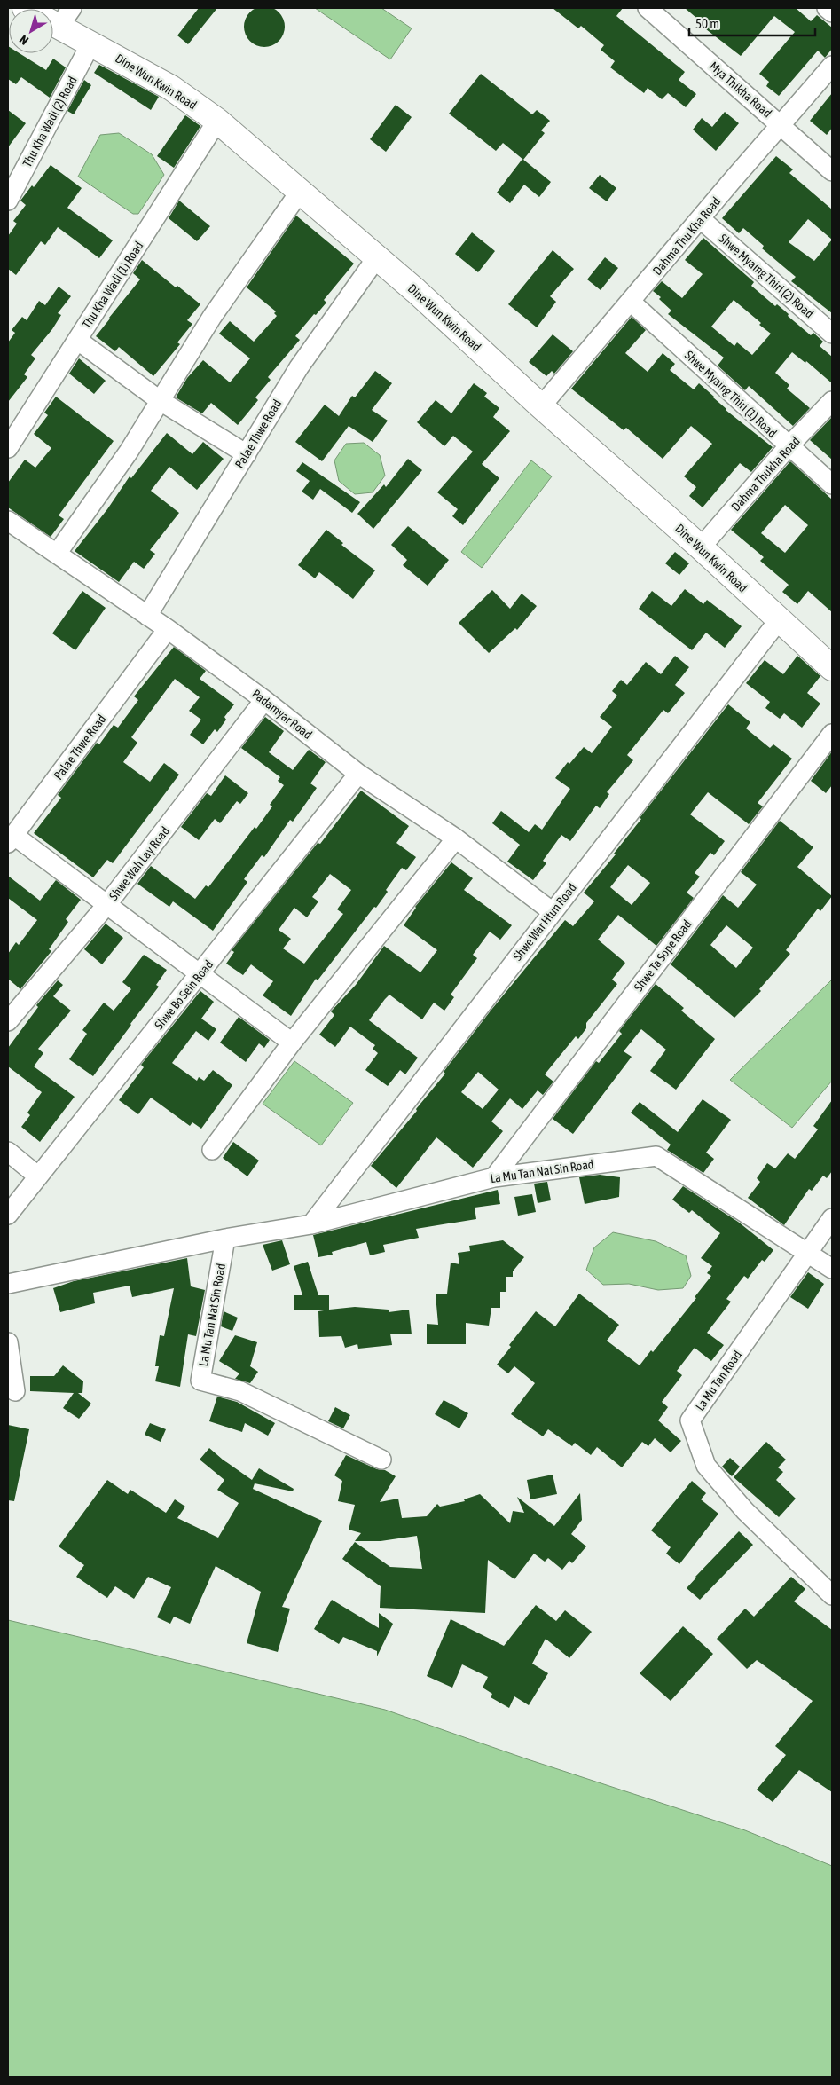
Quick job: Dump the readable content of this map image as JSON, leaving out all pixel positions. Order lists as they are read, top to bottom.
{
  "streets": {
    "street": [
      "Dine Wun Kwin Road",
      "Mya Thikha Road",
      "Thu Kha Wadi (2) Road",
      "Dahma Thu Kha Road",
      "Shwe Myaing Thiri (2) Road",
      "Thu Kha Wadi (1) Road",
      "Shwe Myaing Thiri (1) Road",
      "Palae Thwe Road",
      "Dahma Thukha Road",
      "Padamyar Road",
      "Shwe Wah Lay Road",
      "Shwe War Htun Road",
      "Shwe Ta Sope Road",
      "Shwe Bo Sein Road",
      "La Mu Tan Nat Sin Road",
      "La Mu Tan Road"
    ]
  },
  "crossings": [
    ["Dine Wun Kwin Road", "Thu Kha Wadi (2) Road"],
    ["Dine Wun Kwin Road", "Dahma Thu Kha Road"],
    ["Dine Wun Kwin Road", "Thu Kha Wadi (1) Road"],
    ["Dine Wun Kwin Road", "Palae Thwe Road"],
    ["Dine Wun Kwin Road", "Dahma Thukha Road"],
    ["Dine Wun Kwin Road", "Shwe War Htun Road"],
    ["Mya Thikha Road", "Dahma Thu Kha Road"],
    ["Dahma Thu Kha Road", "Shwe Myaing Thiri (2) Road"],
    ["Dahma Thu Kha Road", "Shwe Myaing Thiri (1) Road"],
    ["Shwe Myaing Thiri (1) Road", "Dahma Thukha Road"],
    ["Palae Thwe Road", "Padamyar Road"],
    ["Padamyar Road", "Shwe Wah Lay Road"],
    ["Padamyar Road", "Shwe War Htun Road"],
    ["Padamyar Road", "Shwe Bo Sein Road"],
    ["Shwe War Htun Road", "La Mu Tan Nat Sin Road"],
    ["Shwe Ta Sope Road", "La Mu Tan Nat Sin Road"],
    ["La Mu Tan Nat Sin Road", "La Mu Tan Road"]
  ],
  "scale_bar": "50 m",
  "north": "bottom left"
}
